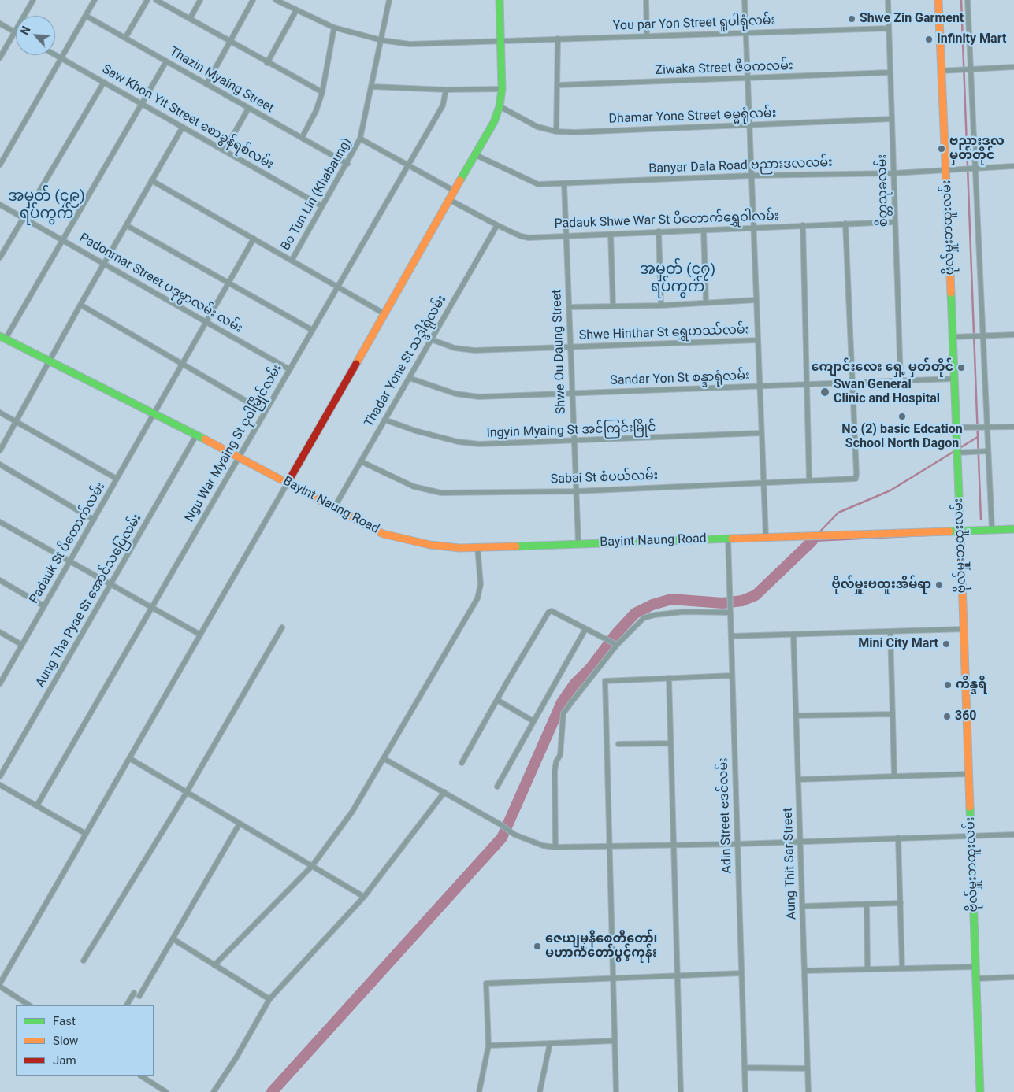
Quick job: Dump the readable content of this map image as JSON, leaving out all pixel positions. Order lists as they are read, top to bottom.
{
  "streets": {
    "main road": ["ဗိုလ်မှူးဘထူးလမ်း", "Bayint Naung Road"],
    "street": [
      "You par Yon Street ရူပါရုံလမ်း",
      "Ziwaka Street ဇီဝကလမ်း",
      "Thazin Myaing Street",
      "Dhamar Yone Street ဓမ္မရုံလမ်း",
      "Saw Khon Yit Street စောခွန်ရစ်လမ်း",
      "Banyar Dala Road ဗညားဒလလမ်း",
      "စိတ္တသုခလမ်း",
      "Bo Tun Lin (Khabaung)",
      "Padauk Shwe War St ပိတောက်ရွှေဝါလမ်း",
      "Padonmar Street ပဒုမ္မာလမ်း လမ်း",
      "Shwe Hinthar St ရွှေဟဿ်လမ်း",
      "Shwe Ou Daung Street",
      "Thadar Yone St သဒ္ဒါရုံလမ်း",
      "Sandar Yon St စန္ဒာရုံလမ်း",
      "Ingyin Myaing St အင်ကြင်းမြိုင်",
      "Ngu War Myaing St ငုဝါမြိုင်လမ်း",
      "Sabai St စံပယ်လမ်း",
      "Padauk St ပိတောက်လမ်း",
      "Aung Tha Pyae St အောင်သပြေလမ်း",
      "Adin Street ဧဒင်လမ်း",
      "Aung Thit Sar Street"
    ]
  },
  "crossings": [
    ["You par Yon Street ရူပါရုံလမ်း", "စိတ္တသုခလမ်း"],
    ["You par Yon Street ရူပါရုံလမ်း", "Bo Tun Lin (Khabaung)"],
    ["Ziwaka Street ဇီဝကလမ်း", "စိတ္တသုခလမ်း"],
    ["Thazin Myaing Street", "Bo Tun Lin (Khabaung)"],
    ["Dhamar Yone Street ဓမ္မရုံလမ်း", "စိတ္တသုခလမ်း"],
    ["Saw Khon Yit Street စောခွန်ရစ်လမ်း", "Bo Tun Lin (Khabaung)"],
    ["Banyar Dala Road ဗညားဒလလမ်း", "စိတ္တသုခလမ်း"],
    ["Banyar Dala Road ဗညားဒလလမ်း", "ဗိုလ်မှူးဘထူးလမ်း"],
    ["Banyar Dala Road ဗညားဒလလမ်း", "Shwe Ou Daung Street"],
    ["စိတ္တသုခလမ်း", "Padauk Shwe War St ပိတောက်ရွှေဝါလမ်း"],
    ["စိတ္တသုခလမ်း", "Sandar Yon St စန္ဒာရုံလမ်း"],
    ["Padauk Shwe War St ပိတောက်ရွှေဝါလမ်း", "Shwe Ou Daung Street"],
    ["Padauk Shwe War St ပိတောက်ရွှေဝါလမ်း", "Thadar Yone St သဒ္ဒါရုံလမ်း"],
    ["ဗိုလ်မှူးဘထူးလမ်း", "Sandar Yon St စန္ဒာရုံလမ်း"],
    ["ဗိုလ်မှူးဘထူးလမ်း", "Bayint Naung Road"],
    ["Padonmar Street ပဒုမ္မာလမ်း လမ်း", "Ngu War Myaing St ငုဝါမြိုင်လမ်း"],
    ["Padonmar Street ပဒုမ္မာလမ်း လမ်း", "Padauk St ပိတောက်လမ်း"],
    ["Shwe Hinthar St ရွှေဟဿ်လမ်း", "Shwe Ou Daung Street"],
    ["Shwe Hinthar St ရွှေဟဿ်လမ်း", "Thadar Yone St သဒ္ဒါရုံလမ်း"],
    ["Shwe Ou Daung Street", "Sandar Yon St စန္ဒာရုံလမ်း"],
    ["Shwe Ou Daung Street", "Ingyin Myaing St အင်ကြင်းမြိုင်"],
    ["Shwe Ou Daung Street", "Sabai St စံပယ်လမ်း"],
    ["Shwe Ou Daung Street", "Bayint Naung Road"],
    ["Thadar Yone St သဒ္ဒါရုံလမ်း", "Sandar Yon St စန္ဒာရုံလမ်း"],
    ["Thadar Yone St သဒ္ဒါရုံလမ်း", "Ingyin Myaing St အင်ကြင်းမြိုင်"],
    ["Thadar Yone St သဒ္ဒါရုံလမ်း", "Sabai St စံပယ်လမ်း"],
    ["Thadar Yone St သဒ္ဒါရုံလမ်း", "Bayint Naung Road"],
    ["Sandar Yon St စန္ဒာရုံလမ်း", "Sabai St စံပယ်လမ်း"],
    ["Ngu War Myaing St ငုဝါမြိုင်လမ်း", "Bayint Naung Road"],
    ["Bayint Naung Road", "Padauk St ပိတောက်လမ်း"],
    ["Bayint Naung Road", "Aung Tha Pyae St အောင်သပြေလမ်း"],
    ["Bayint Naung Road", "Adin Street ဧဒင်လမ်း"]
  ],
  "districts": ["အမှတ် (၄၉) ရပ်ကွက်", "အမှတ် (၄၇) ရပ်ကွက်"],
  "places": [
    "Shwe Zin Garment",
    "Infinity Mart",
    "ဗညားဒလ မှတ်တိုင်",
    "ကျောင်းလေး ရှေ့ မှတ်တိုင်",
    "Swan General Clinic and Hospital",
    "No (2) basic Edcation School North Dagon",
    "ဗိုလ်မှူးဗထူးအိမ်ရာ",
    "Mini City Mart",
    "ကိန္ဒရီ",
    "360",
    "ဇေယျမုနိစေတီတော်၊ မဟာကံတော်ပွင့်ကုန်း"
  ],
  "legend": ["Fast", "Slow", "Jam"],
  "north": "top left"
}
